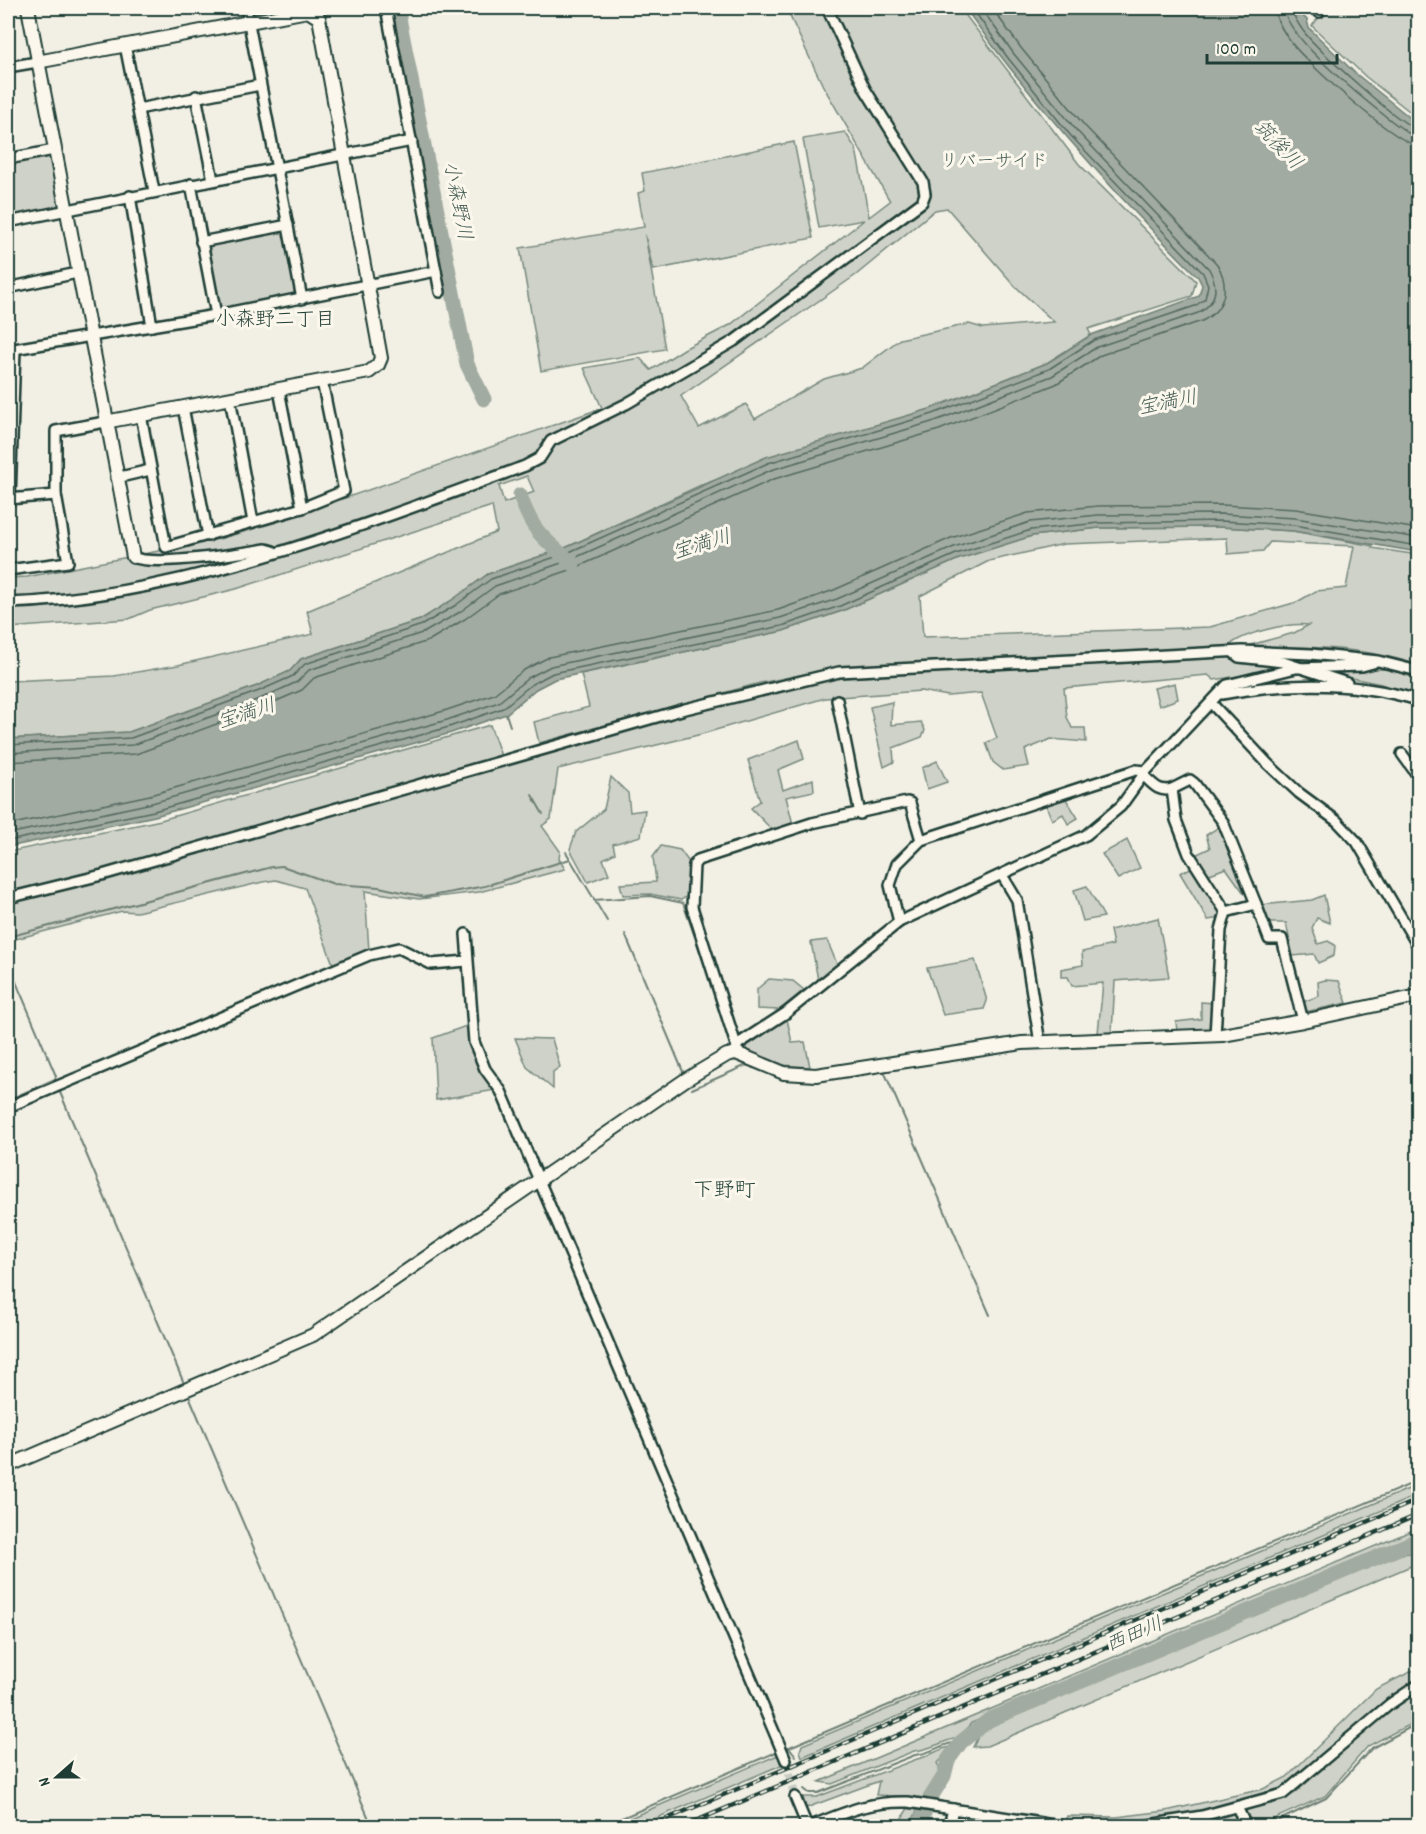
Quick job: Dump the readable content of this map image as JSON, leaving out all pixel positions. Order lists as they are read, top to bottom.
{
  "districts": ["小森野二丁目", "下野町"],
  "water": [
    "筑後川",
    "小森野川",
    "宝満川",
    "西田川"
  ],
  "parks": ["リバーサイド"],
  "scale_bar": "100 m",
  "north": "left"
}
